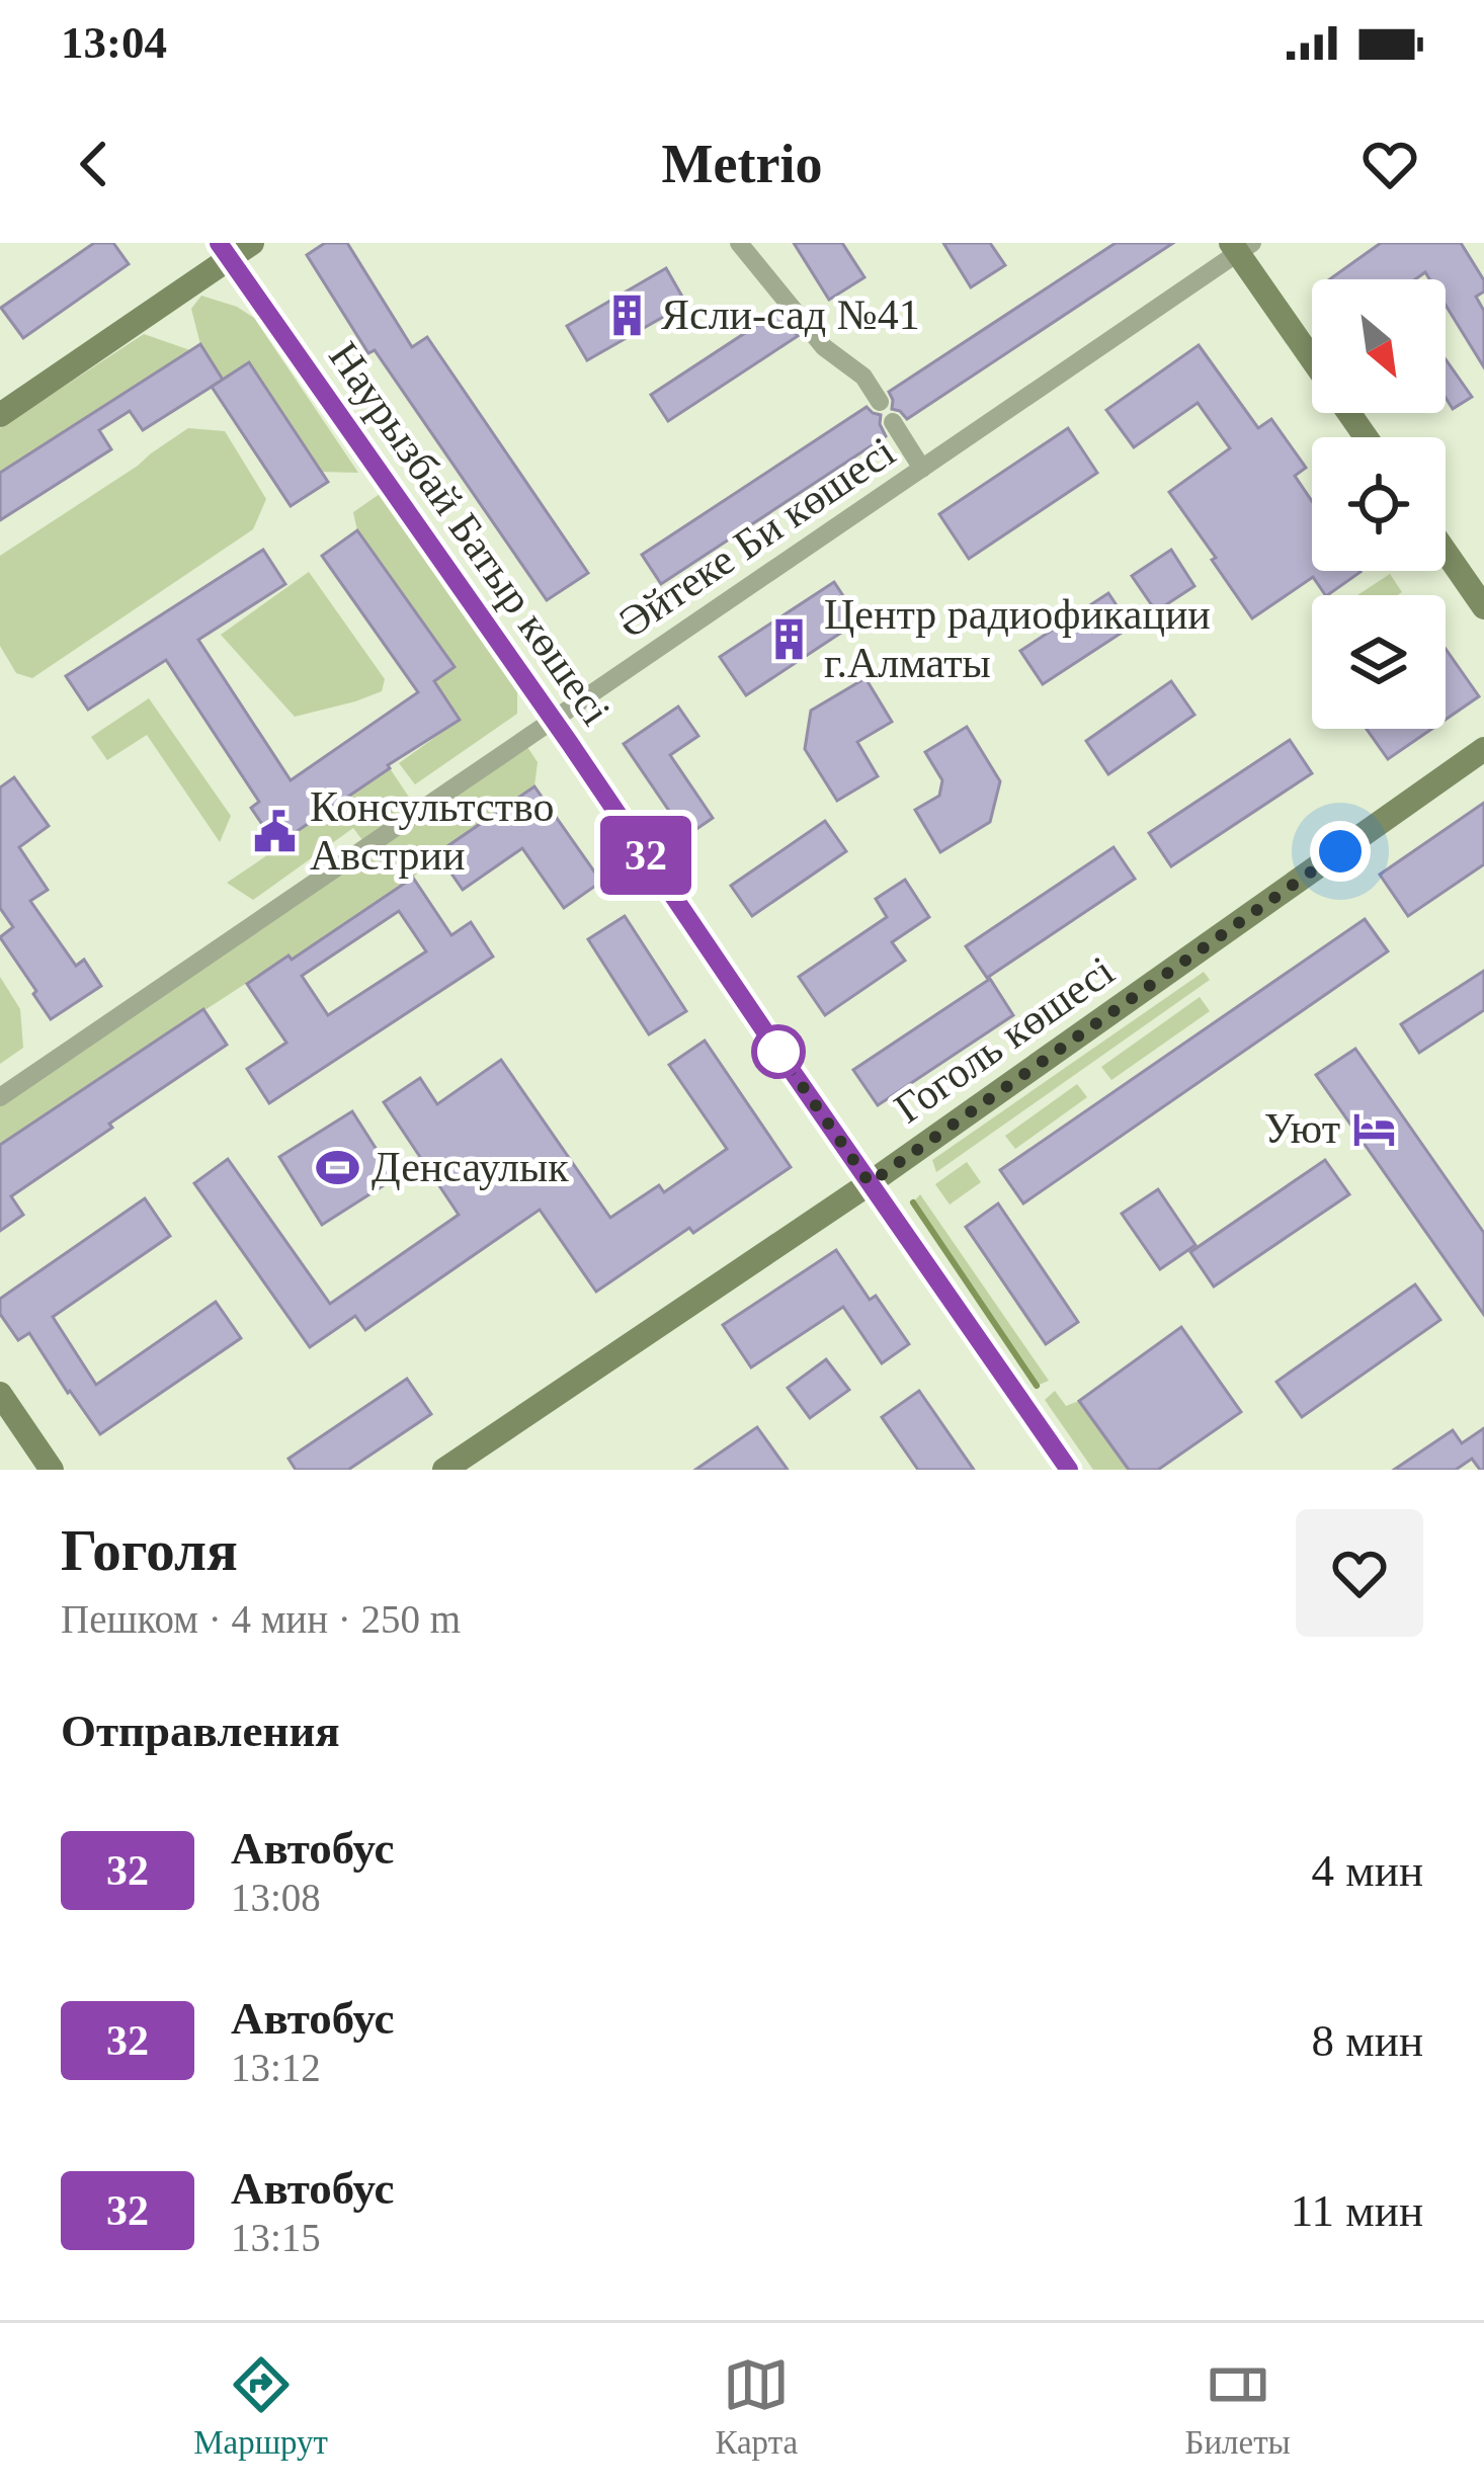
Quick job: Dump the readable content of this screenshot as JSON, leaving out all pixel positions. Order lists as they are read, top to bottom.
{
  "streets": {
    "main road": ["Наурызбай Батыр көшесі", "Гоголь көшесі"],
    "street": ["Әйтеке Би көшесі"]
  },
  "crossings": [
    ["Наурызбай Батыр көшесі", "Әйтеке Би көшесі"],
    ["Наурызбай Батыр көшесі", "Гоголь көшесі"]
  ],
  "places": {
    "building": ["Ясли-сад №41", "Центр радиофикации г.Алматы"],
    "public building": ["Консультство Австрии"],
    "hotel": ["Уют"],
    "sports": ["Денсаулык"]
  },
  "lines": ["bus line 32"],
  "north": "bottom right",
  "page": {
    "status": "13:04",
    "header": "Metrio",
    "on_map": "32",
    "heading": [
      ["Гоголя", "Пешком · 4 мин · 250 m"],
      "Отправления"
    ],
    "list": [
      {
        "mark": "32",
        "name": "Автобус",
        "note": "13:08",
        "value": "4 мин"
      },
      {
        "mark": "32",
        "name": "Автобус",
        "note": "13:12",
        "value": "8 мин"
      },
      {
        "mark": "32",
        "name": "Автобус",
        "note": "13:15",
        "value": "11 мин"
      }
    ],
    "tabs": ["Маршрут", "Карта", "Билеты"]
  }
}
